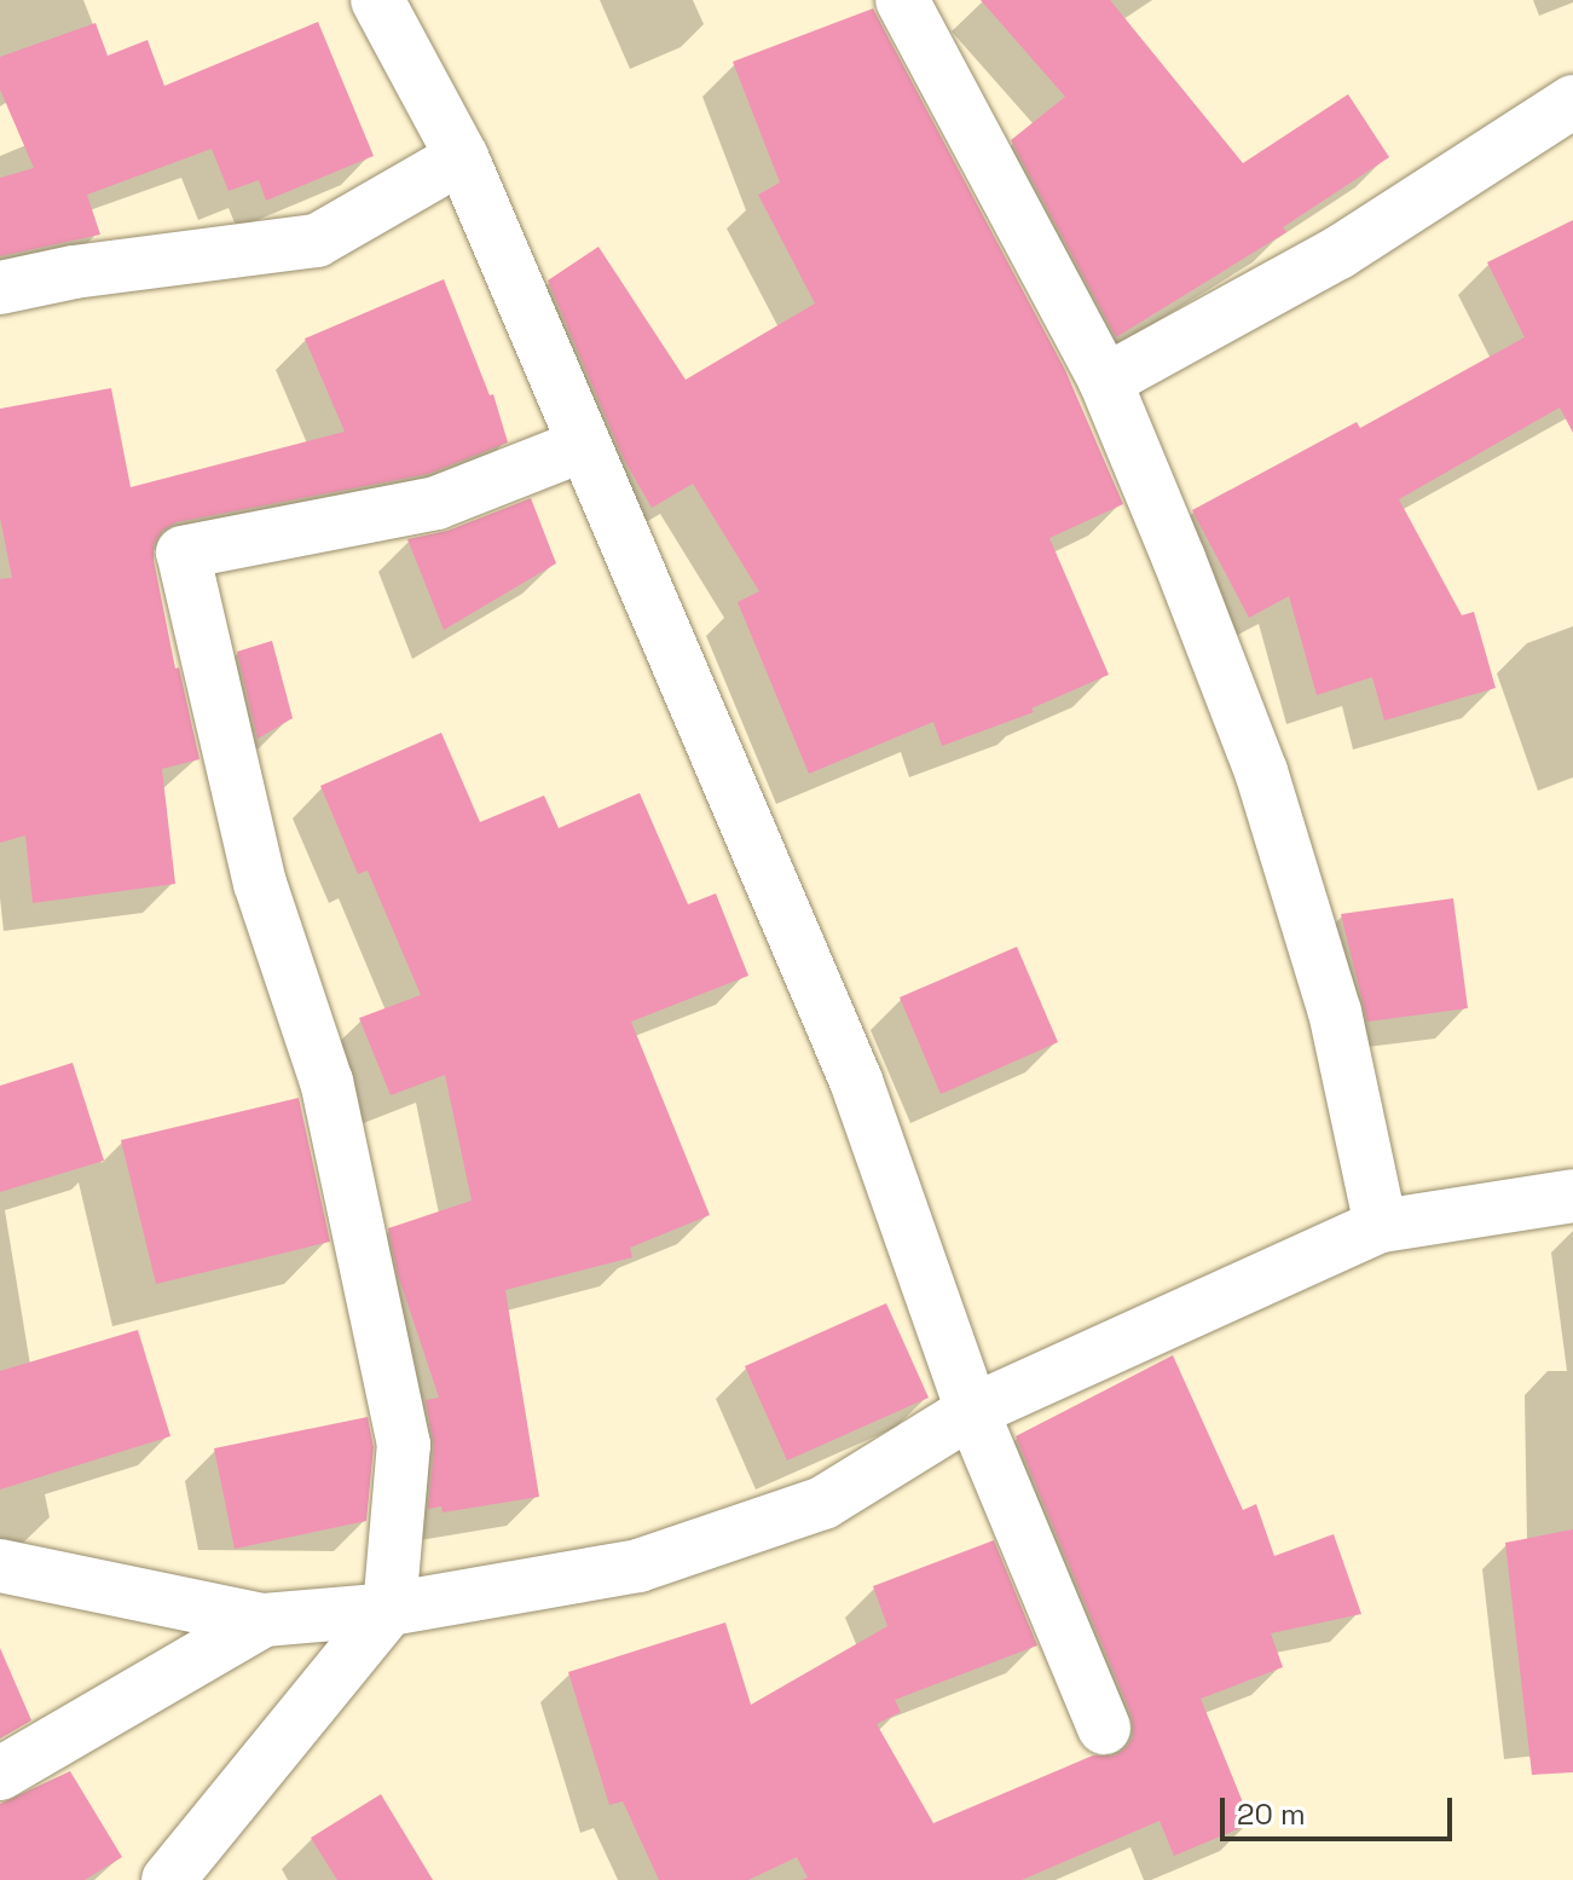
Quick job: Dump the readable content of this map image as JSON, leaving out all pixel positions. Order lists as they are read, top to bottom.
{
  "scale_bar": "20 m"
}
